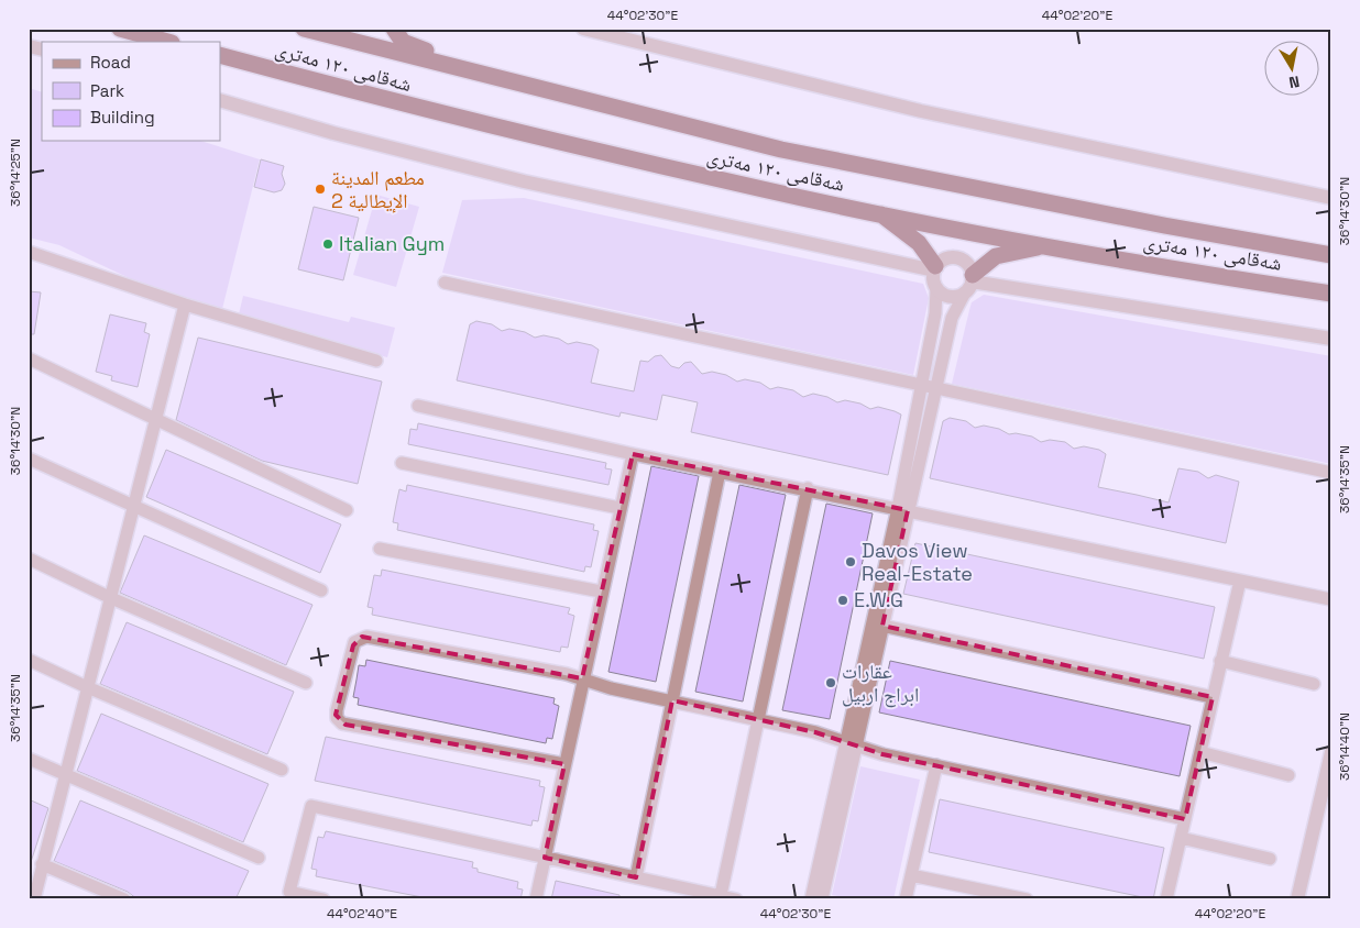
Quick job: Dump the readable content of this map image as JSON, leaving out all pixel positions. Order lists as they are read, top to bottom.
{
  "streets": {
    "highway": ["شەقامی ١٢٠ مەتری"]
  },
  "places": [
    "مطعم المدينة الإيطالية 2",
    "Italian Gym",
    "Davos View Real-Estate",
    "E.W.G",
    "عقارات ابراج اربیل"
  ],
  "legend": ["Road", "Park", "Building"],
  "north": "bottom",
  "coordinates": [
    "44°02'30\"E",
    "44°02'20\"E",
    "36°14'25\"N",
    "36°14'30\"N",
    "36°14'35\"N",
    "36°14'40\"N",
    "44°02'40\"E"
  ]
}
